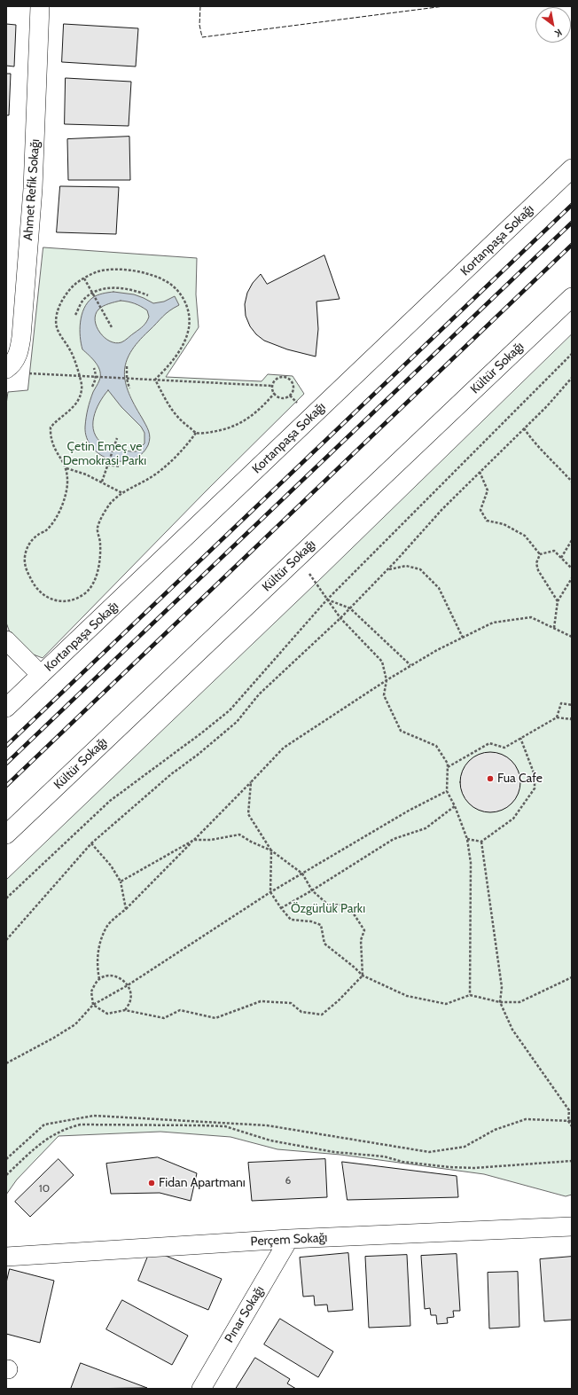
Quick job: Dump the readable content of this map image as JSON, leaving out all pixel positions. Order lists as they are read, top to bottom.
{
  "streets": {
    "street": [
      "Ahmet Refik Sokağı",
      "Kortanpaşa Sokağı",
      "Kültür Sokağı",
      "Perçem Sokağı",
      "Pınar Sokağı"
    ]
  },
  "crossings": [
    ["Perçem Sokağı", "Pınar Sokağı"]
  ],
  "parks": ["Çetin Emeç ve Demokrasi Parkı", "Özgürlük Parkı"],
  "places": ["Fua Cafe", "Fidan Apartmanı"],
  "house_numbers": ["6", "10"],
  "north": "bottom right"
}
